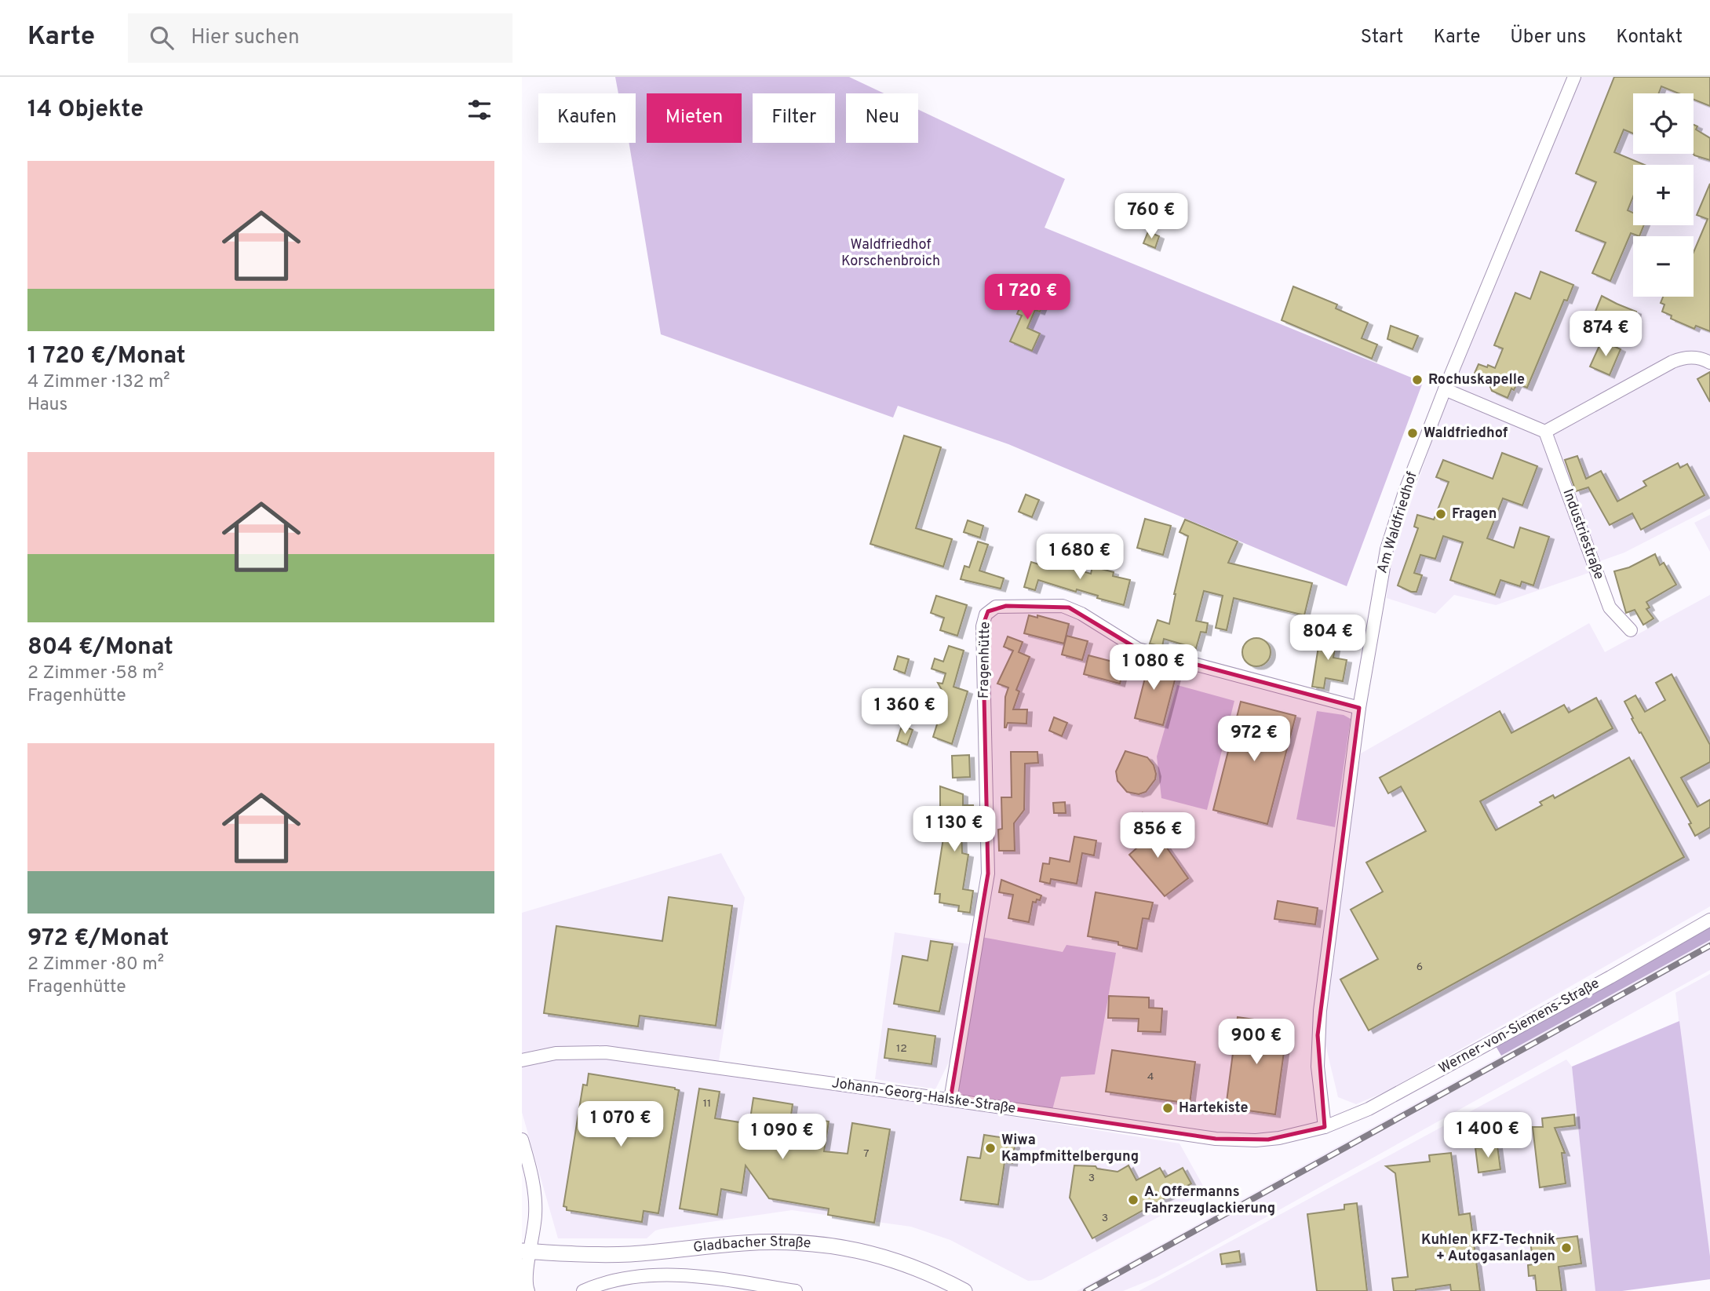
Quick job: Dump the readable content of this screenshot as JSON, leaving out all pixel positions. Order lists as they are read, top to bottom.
{
  "streets": {
    "street": [
      "Am Waldfriedhof",
      "Industriestraße",
      "Fragenhütte",
      "Werner-von-Siemens-Straße",
      "Johann-Georg-Halske-Straße",
      "Gladbacher Straße"
    ]
  },
  "crossings": [
    ["Am Waldfriedhof", "Fragenhütte"],
    ["Am Waldfriedhof", "Werner-von-Siemens-Straße"],
    ["Am Waldfriedhof", "Johann-Georg-Halske-Straße"],
    ["Fragenhütte", "Johann-Georg-Halske-Straße"],
    ["Werner-von-Siemens-Straße", "Johann-Georg-Halske-Straße"]
  ],
  "parks": ["Waldfriedhof Korschenbroich"],
  "places": [
    "Rochuskapelle",
    "Waldfriedhof",
    "Fragen",
    "Hartekiste",
    "Wiwa Kampfmittelbergung",
    "A. Offermanns Fahrzeuglackierung",
    "Kuhlen KFZ-Technik + Autogasanlagen"
  ],
  "house_numbers": [
    "6",
    "12",
    "4",
    "11",
    "7",
    "3",
    "3"
  ],
  "page": {
    "header": "Karte",
    "search": "Hier suchen",
    "nav": [
      "Start",
      "Karte",
      "Über uns",
      "Kontakt"
    ],
    "heading": "14 Objekte",
    "map_buttons": ["+", "−"],
    "chip": [
      "Kaufen",
      "Mieten",
      "Filter",
      "Neu"
    ],
    "list": [
      {
        "name": "1 720 €/Monat",
        "note": "4 Zimmer · 132 m² · Haus"
      },
      {
        "name": "804 €/Monat",
        "note": "2 Zimmer · 58 m² · Fragenhütte"
      },
      {
        "name": "972 €/Monat",
        "note": "2 Zimmer · 80 m² · Fragenhütte"
      }
    ],
    "price": [
      "760 €",
      "1 720 €",
      "874 €",
      "1 680 €",
      "804 €",
      "1 080 €",
      "1 360 €",
      "972 €",
      "1 130 €",
      "856 €",
      "900 €",
      "1 070 €",
      "1 400 €",
      "1 090 €"
    ]
  }
}
